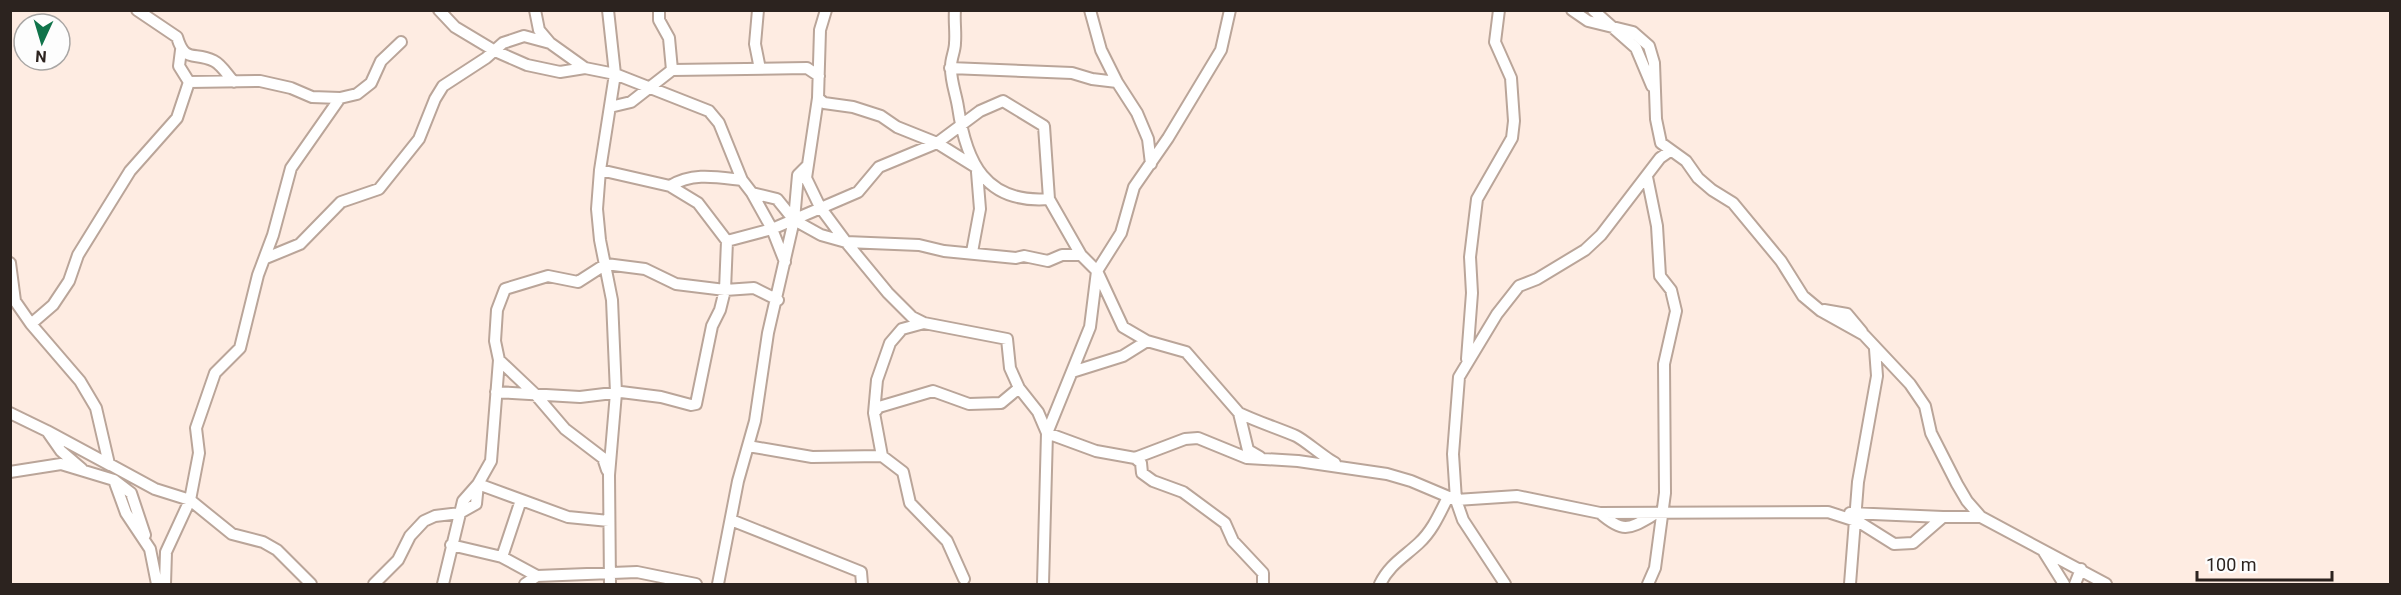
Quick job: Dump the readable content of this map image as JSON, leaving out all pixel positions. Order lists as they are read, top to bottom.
{
  "scale_bar": "100 m",
  "north": "bottom"
}
